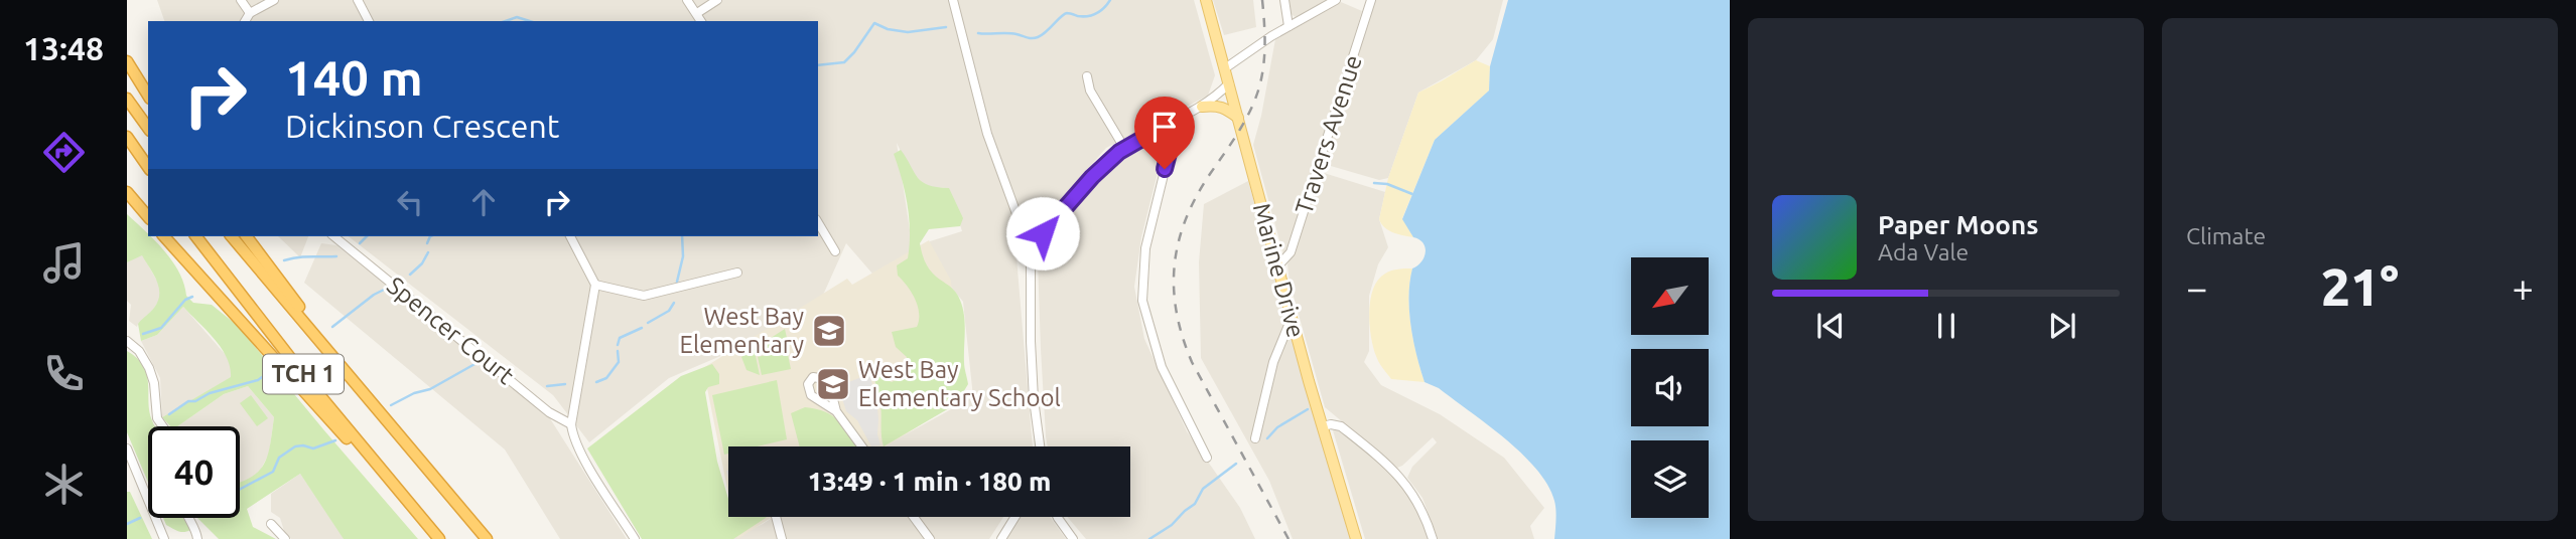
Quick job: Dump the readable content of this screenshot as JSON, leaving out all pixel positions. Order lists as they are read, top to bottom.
{
  "streets": {
    "highway": ["TCH 1"],
    "main road": ["Marine Drive"],
    "street": ["Travers Avenue", "Spencer Court"]
  },
  "crossings": [
    ["Travers Avenue", "Marine Drive"]
  ],
  "places": {
    "school or university": ["West Bay Elementary", "West Bay Elementary School"]
  },
  "north": "bottom left",
  "page": {
    "tabs": "13:48",
    "tile": "Climate",
    "turn": ["140 m", "Dickinson Crescent"],
    "song": ["Paper Moons", "Ada Vale"],
    "heat": ["−", "21°", "+"],
    "limit": "40",
    "trip": "13:49 · 1 min · 180 m"
  }
}
